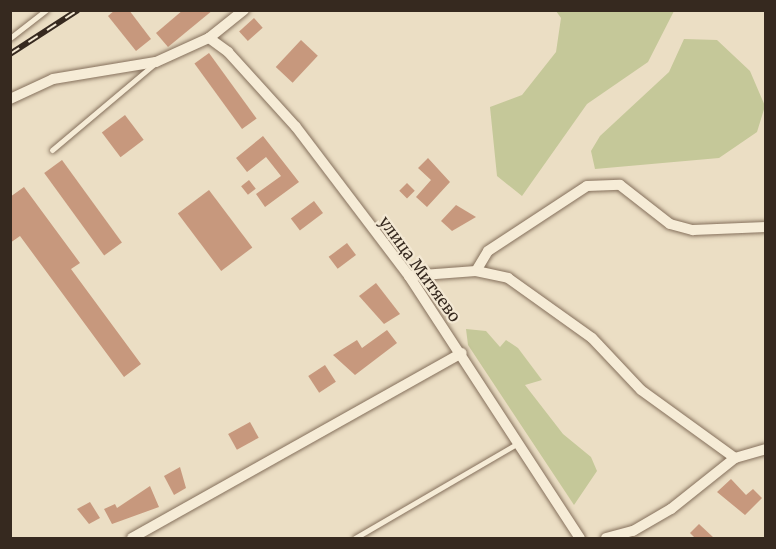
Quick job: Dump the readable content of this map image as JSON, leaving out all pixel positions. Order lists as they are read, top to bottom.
{
  "streets": {
    "street": ["улица Митяево"]
  }
}
